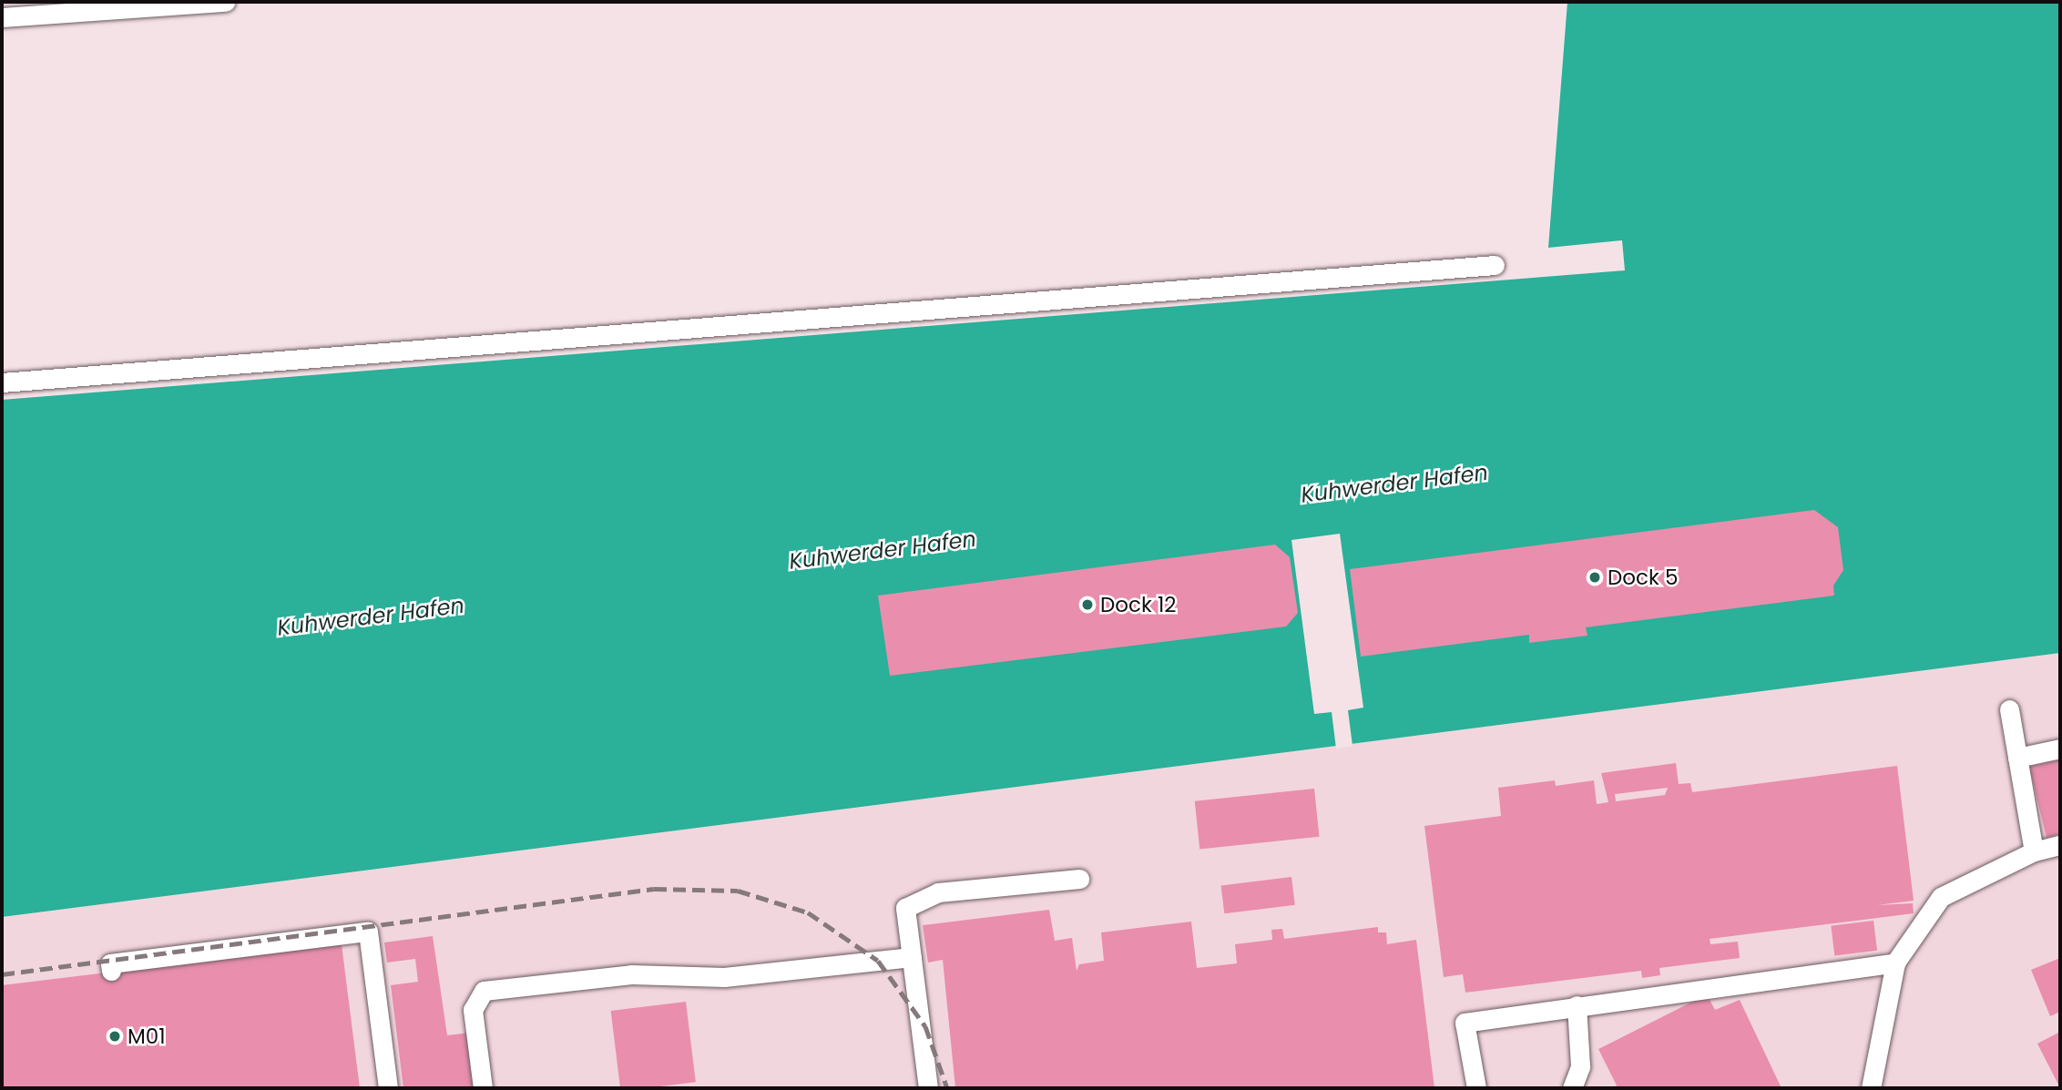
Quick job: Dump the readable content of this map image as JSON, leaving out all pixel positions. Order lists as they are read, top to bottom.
{
  "water": ["Kuhwerder Hafen"],
  "places": ["Dock 5", "Dock 12", "M01"]
}
